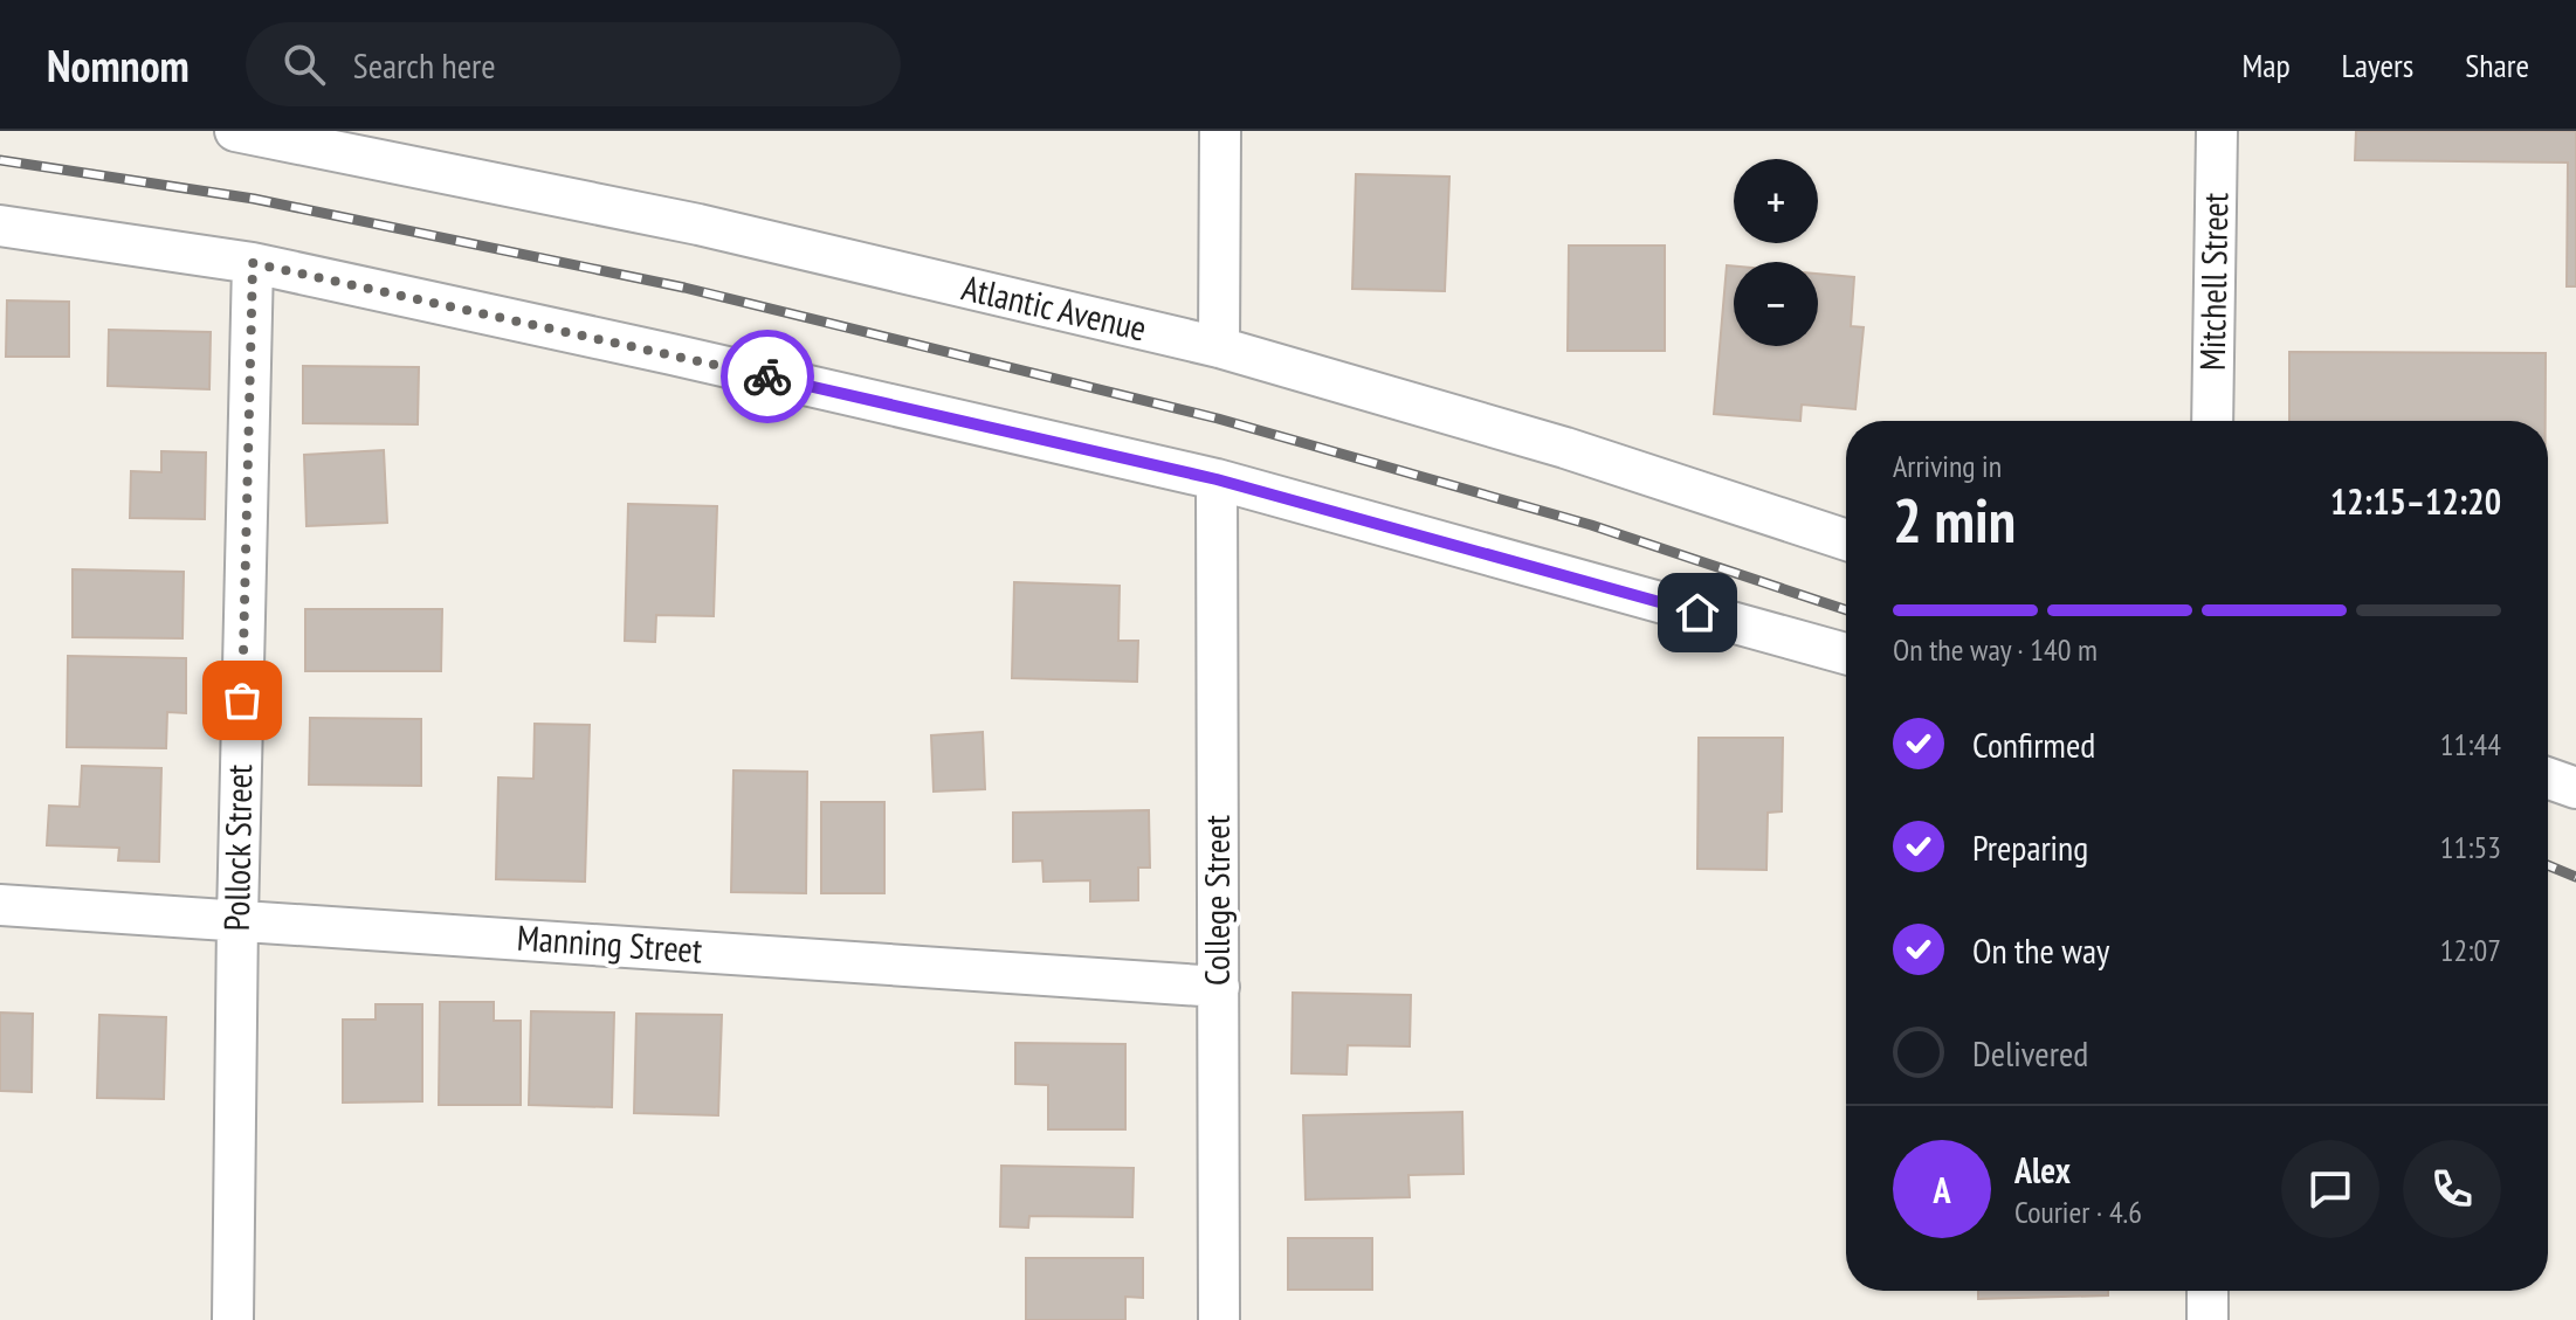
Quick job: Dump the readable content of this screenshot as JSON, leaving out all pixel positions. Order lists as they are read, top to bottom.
{
  "streets": {
    "street": [
      "Mitchell Street",
      "Atlantic Avenue",
      "Pollock Street",
      "College Street",
      "Manning Street"
    ]
  },
  "crossings": [
    ["Pollock Street", "Manning Street"],
    ["College Street", "Manning Street"]
  ],
  "page": {
    "header": "Nomnom",
    "search": "Search here",
    "nav": ["Map", "Layers", "Share"],
    "map_buttons": ["+", "−"],
    "heading": ["2 min", "Arriving in", "12:15–12:20"],
    "panel": ["Alex", "Courier · 4.6"],
    "bar": "On the way · 140 m",
    "list": [
      ["Confirmed", "11:44"],
      ["Preparing", "11:53"],
      ["On the way", "12:07"],
      "Delivered"
    ],
    "round": "A"
  }
}
